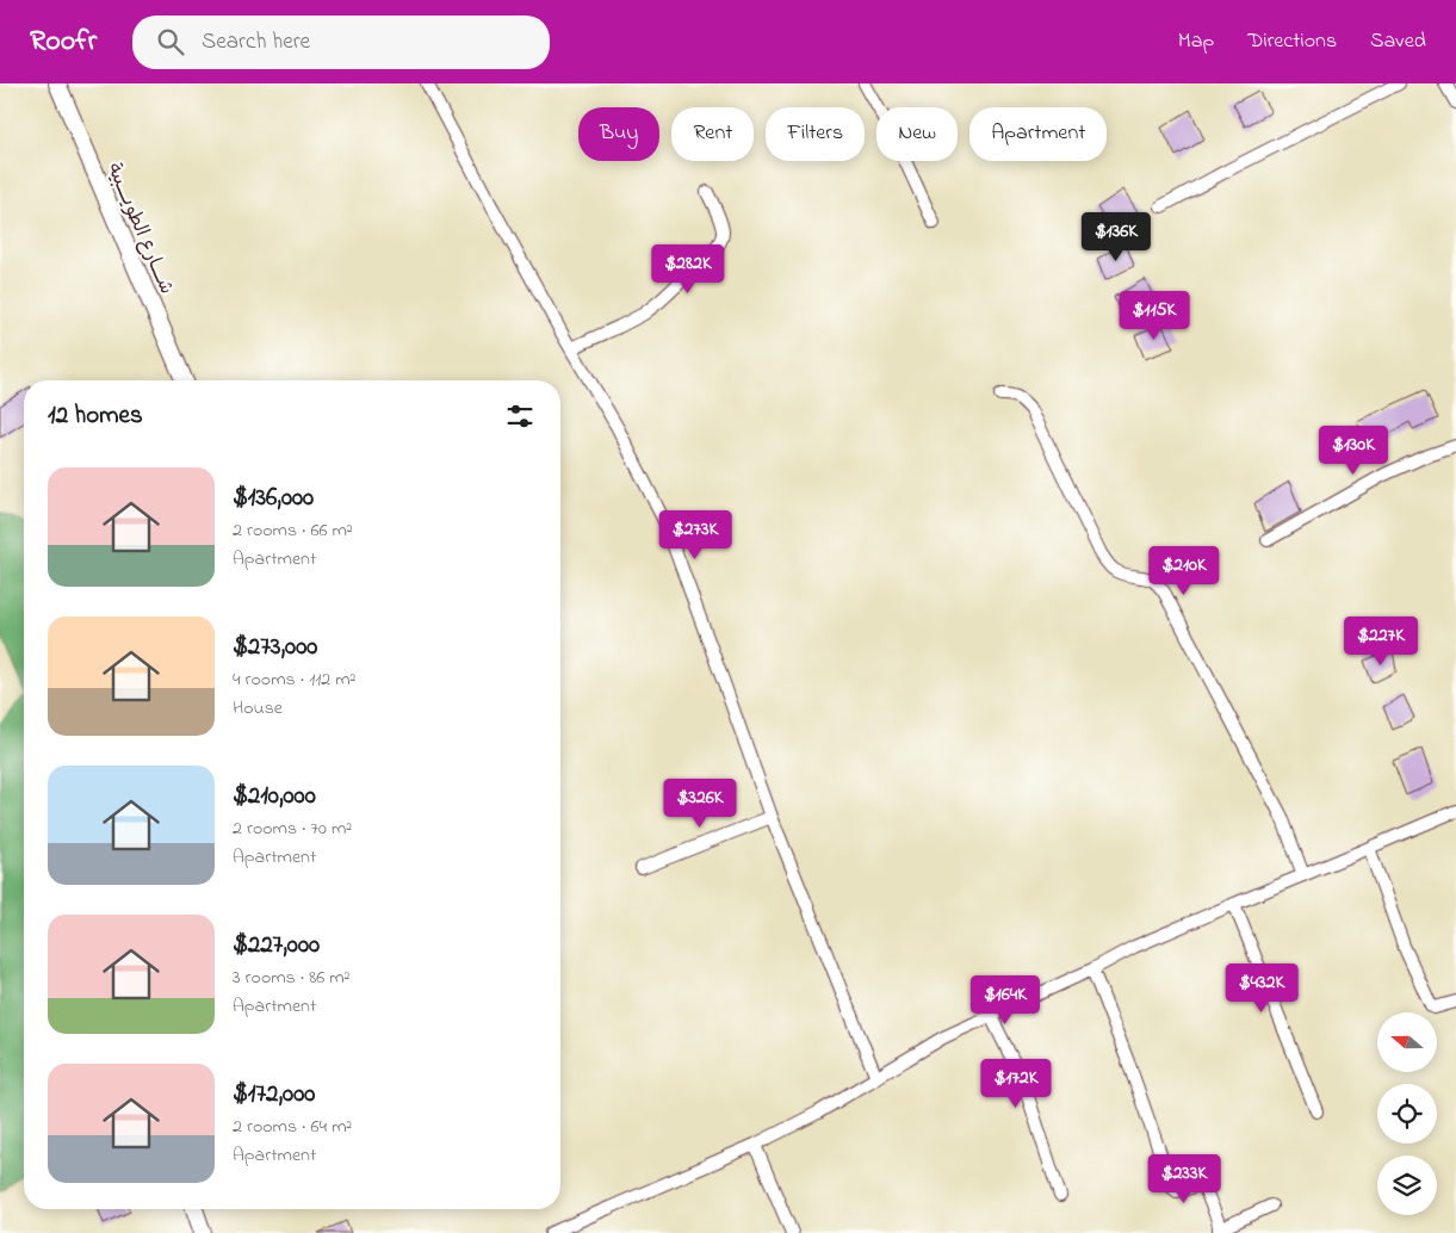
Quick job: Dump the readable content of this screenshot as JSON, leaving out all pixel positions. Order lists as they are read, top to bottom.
{
  "streets": {
    "street": ["شــــارع الطويــــبية"]
  },
  "north": "left",
  "page": {
    "header": "Roofr",
    "search": "Search here",
    "nav": ["Map", "Directions", "Saved"],
    "chip": [
      "Buy",
      "Rent",
      "Filters",
      "New",
      "Apartment"
    ],
    "price": [
      "$136K",
      "$282K",
      "$115K",
      "$130K",
      "$273K",
      "$210K",
      "$227K",
      "$326K",
      "$432K",
      "$164K",
      "$172K",
      "$233K"
    ],
    "heading": "12 homes",
    "list": [
      {
        "name": "$136,000",
        "note": "2 rooms · 66 m² · Apartment"
      },
      {
        "name": "$273,000",
        "note": "4 rooms · 112 m² · House"
      },
      {
        "name": "$210,000",
        "note": "2 rooms · 70 m² · Apartment"
      },
      {
        "name": "$227,000",
        "note": "3 rooms · 86 m² · Apartment"
      },
      {
        "name": "$172,000",
        "note": "2 rooms · 64 m² · Apartment"
      }
    ]
  }
}
